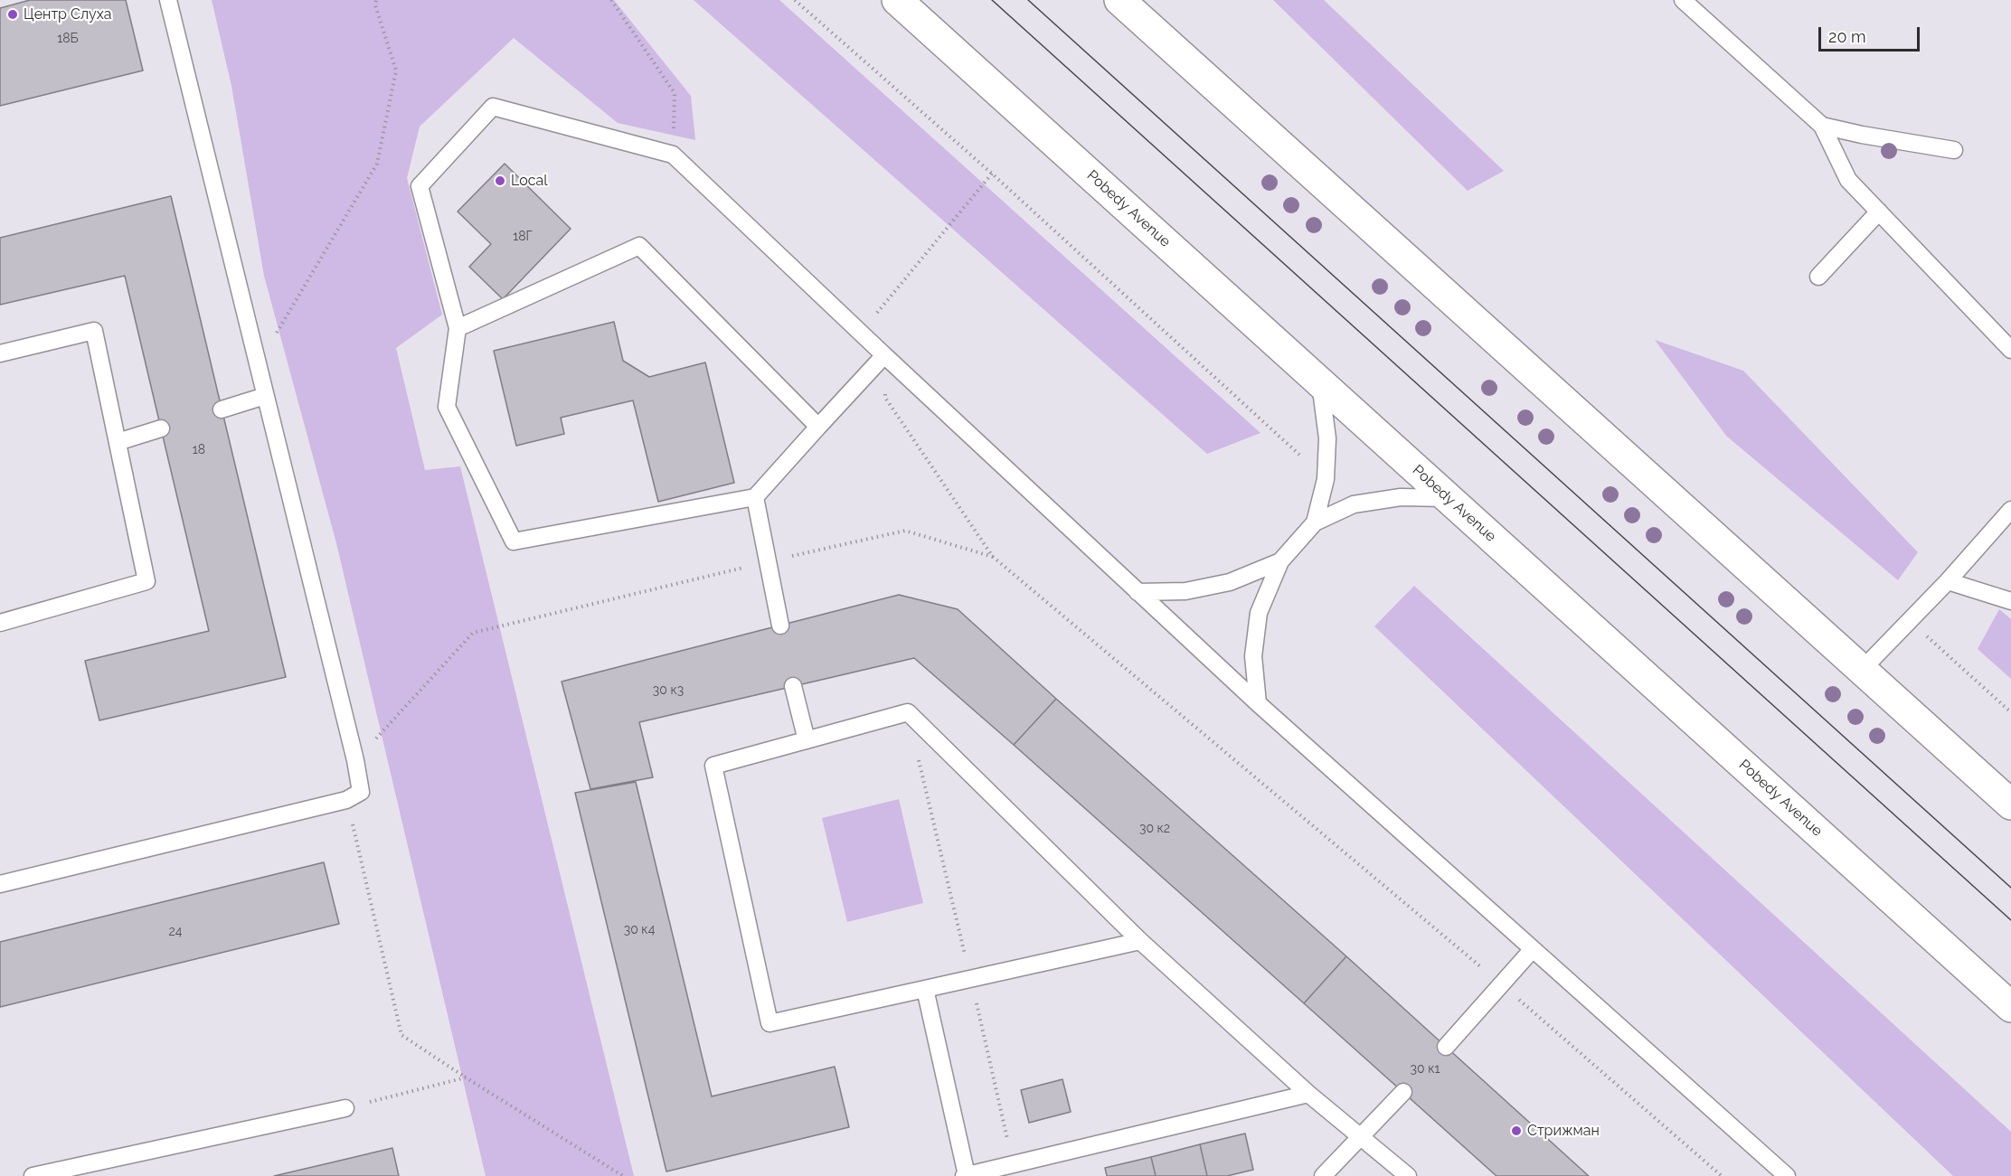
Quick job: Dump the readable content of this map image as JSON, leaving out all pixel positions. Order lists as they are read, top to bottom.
{
  "streets": {
    "main road": ["Pobedy Avenue"]
  },
  "places": ["Центр Слуха", "Local", "Стрижман"],
  "house_numbers": [
    "18Б",
    "18Г",
    "18",
    "30 к3",
    "30 к2",
    "30 к4",
    "24",
    "30 к1"
  ],
  "scale_bar": "20 m"
}
